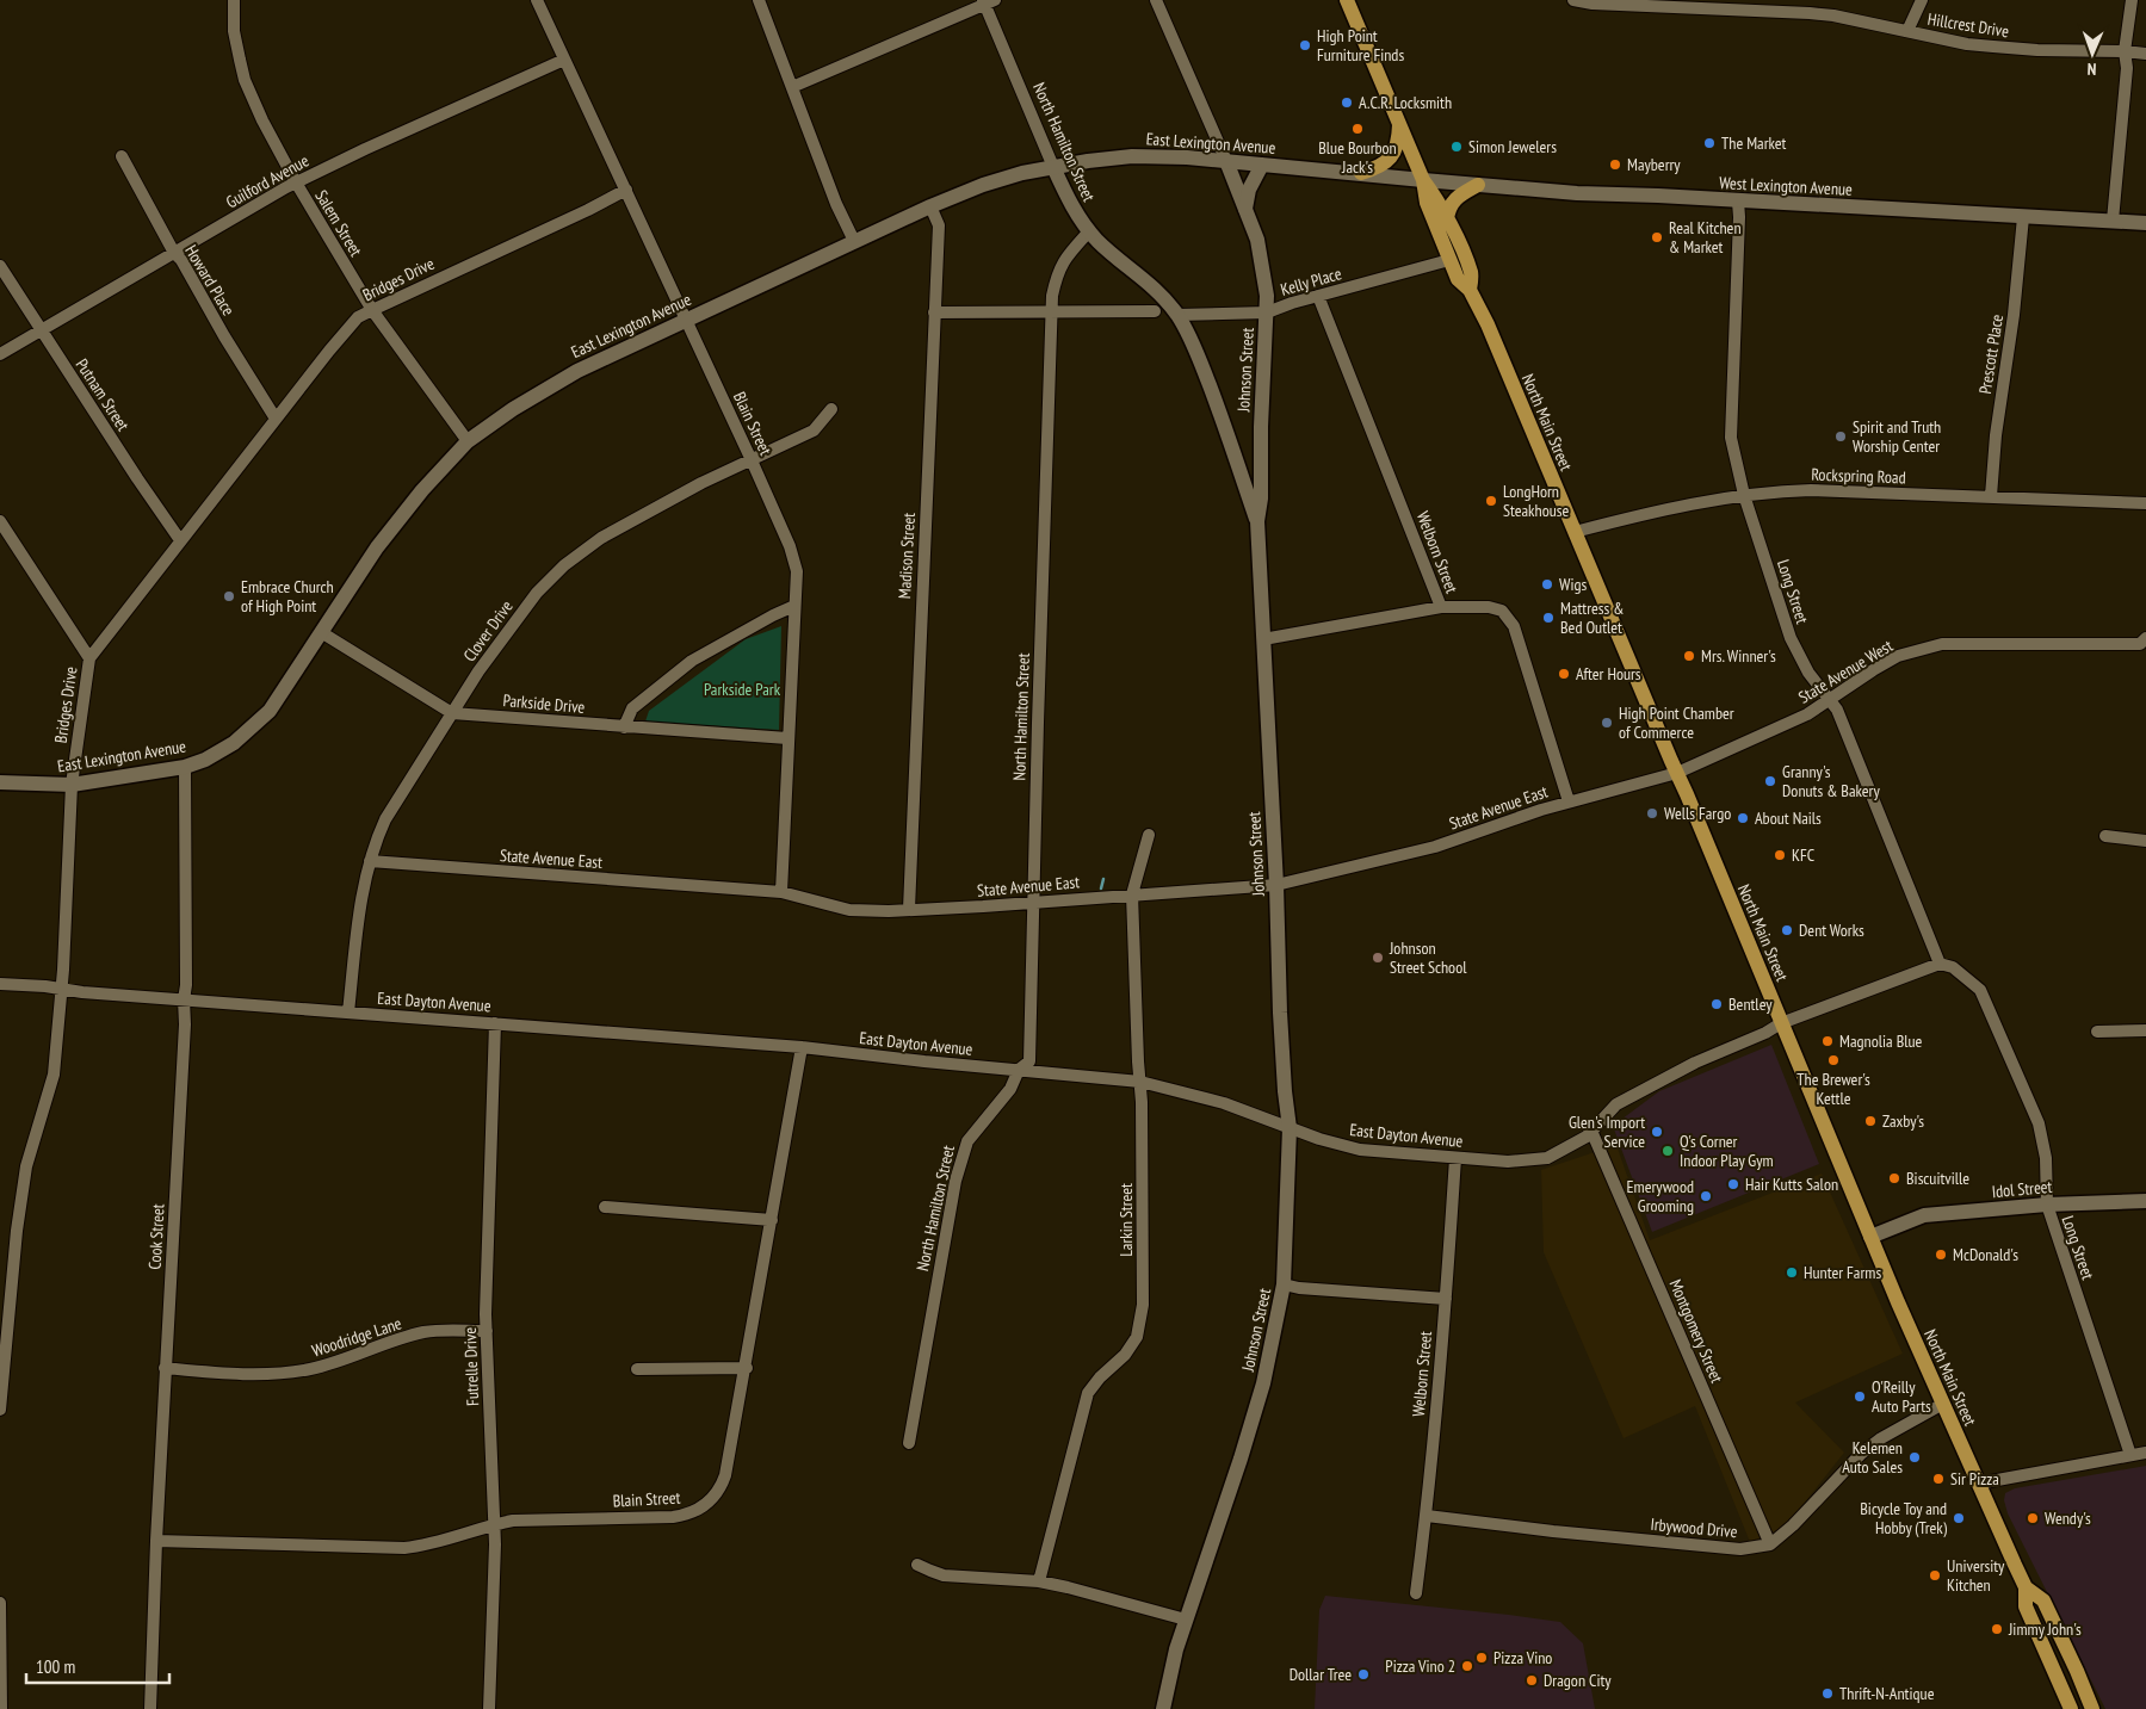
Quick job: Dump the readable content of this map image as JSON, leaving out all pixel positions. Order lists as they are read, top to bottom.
{
  "streets": {
    "main road": ["North Main Street"],
    "street": [
      "Hillcrest Drive",
      "North Hamilton Street",
      "East Lexington Avenue",
      "Guilford Avenue",
      "West Lexington Avenue",
      "Salem Street",
      "Bridges Drive",
      "Howard Place",
      "Kelly Place",
      "Prescott Place",
      "Johnson Street",
      "Putnam Street",
      "Blain Street",
      "Rockspring Road",
      "Welborn Street",
      "Madison Street",
      "Long Street",
      "Clover Drive",
      "State Avenue West",
      "Parkside Drive",
      "State Avenue East",
      "East Dayton Avenue",
      "Idol Street",
      "Larkin Street",
      "Cook Street",
      "Montgomery Street",
      "Woodridge Lane",
      "Futrelle Drive",
      "Irbywood Drive"
    ]
  },
  "crossings": [
    ["North Hamilton Street", "East Lexington Avenue"],
    ["North Hamilton Street", "State Avenue East"],
    ["North Hamilton Street", "East Dayton Avenue"],
    ["East Lexington Avenue", "West Lexington Avenue"],
    ["East Lexington Avenue", "Salem Street"],
    ["East Lexington Avenue", "Bridges Drive"],
    ["East Lexington Avenue", "Johnson Street"],
    ["East Lexington Avenue", "North Main Street"],
    ["East Lexington Avenue", "Blain Street"],
    ["East Lexington Avenue", "Madison Street"],
    ["East Lexington Avenue", "Parkside Drive"],
    ["East Lexington Avenue", "Cook Street"],
    ["Guilford Avenue", "Salem Street"],
    ["Guilford Avenue", "Howard Place"],
    ["Guilford Avenue", "Putnam Street"],
    ["Guilford Avenue", "Blain Street"],
    ["West Lexington Avenue", "Prescott Place"],
    ["West Lexington Avenue", "North Main Street"],
    ["West Lexington Avenue", "Long Street"],
    ["Salem Street", "Bridges Drive"],
    ["Bridges Drive", "Howard Place"],
    ["Bridges Drive", "Putnam Street"],
    ["Bridges Drive", "Blain Street"],
    ["Bridges Drive", "East Dayton Avenue"],
    ["Kelly Place", "Johnson Street"],
    ["Kelly Place", "North Main Street"],
    ["Kelly Place", "Welborn Street"],
    ["Prescott Place", "Rockspring Road"],
    ["Johnson Street", "State Avenue East"],
    ["Johnson Street", "East Dayton Avenue"],
    ["North Main Street", "Rockspring Road"],
    ["North Main Street", "State Avenue West"],
    ["North Main Street", "State Avenue East"],
    ["North Main Street", "East Dayton Avenue"],
    ["North Main Street", "Idol Street"],
    ["Blain Street", "Clover Drive"],
    ["Blain Street", "Parkside Drive"],
    ["Blain Street", "State Avenue East"],
    ["Blain Street", "East Dayton Avenue"],
    ["Blain Street", "Cook Street"],
    ["Blain Street", "Futrelle Drive"],
    ["Rockspring Road", "Long Street"],
    ["Welborn Street", "State Avenue East"],
    ["Welborn Street", "East Dayton Avenue"],
    ["Welborn Street", "Irbywood Drive"],
    ["Madison Street", "State Avenue East"],
    ["Long Street", "State Avenue West"],
    ["Long Street", "East Dayton Avenue"],
    ["Long Street", "Idol Street"],
    ["Clover Drive", "Parkside Drive"],
    ["Clover Drive", "State Avenue East"],
    ["Clover Drive", "East Dayton Avenue"],
    ["State Avenue West", "State Avenue East"],
    ["State Avenue East", "Larkin Street"],
    ["East Dayton Avenue", "Larkin Street"],
    ["East Dayton Avenue", "Cook Street"],
    ["East Dayton Avenue", "Montgomery Street"],
    ["East Dayton Avenue", "Futrelle Drive"],
    ["Cook Street", "Woodridge Lane"],
    ["Montgomery Street", "Irbywood Drive"],
    ["Woodridge Lane", "Futrelle Drive"]
  ],
  "parks": ["Parkside Park"],
  "places": [
    "High Point Furniture Finds",
    "A.C.R. Locksmith",
    "Blue Bourbon Jack's",
    "The Market",
    "Simon Jewelers",
    "Mayberry",
    "Real Kitchen & Market",
    "Spirit and Truth Worship Center",
    "LongHorn Steakhouse",
    "Wigs",
    "Embrace Church of High Point",
    "Mattress & Bed Outlet",
    "Mrs. Winner's",
    "After Hours",
    "High Point Chamber of Commerce",
    "Granny's Donuts & Bakery",
    "Wells Fargo",
    "About Nails",
    "KFC",
    "Dent Works",
    "Johnson Street School",
    "Bentley",
    "Magnolia Blue",
    "The Brewer's Kettle",
    "Zaxby's",
    "Glen's Import Service",
    "Q's Corner Indoor Play Gym",
    "Biscuitville",
    "Hair Kutts Salon",
    "Emerywood Grooming",
    "McDonald's",
    "Hunter Farms",
    "O'Reilly Auto Parts",
    "Kelemen Auto Sales",
    "Sir Pizza",
    "Bicycle Toy and Hobby (Trek)",
    "Wendy's",
    "University Kitchen",
    "Jimmy John's",
    "Pizza Vino",
    "Pizza Vino 2",
    "Dollar Tree",
    "Dragon City",
    "Thrift-N-Antique"
  ],
  "scale_bar": "100 m",
  "north": "bottom"
}
